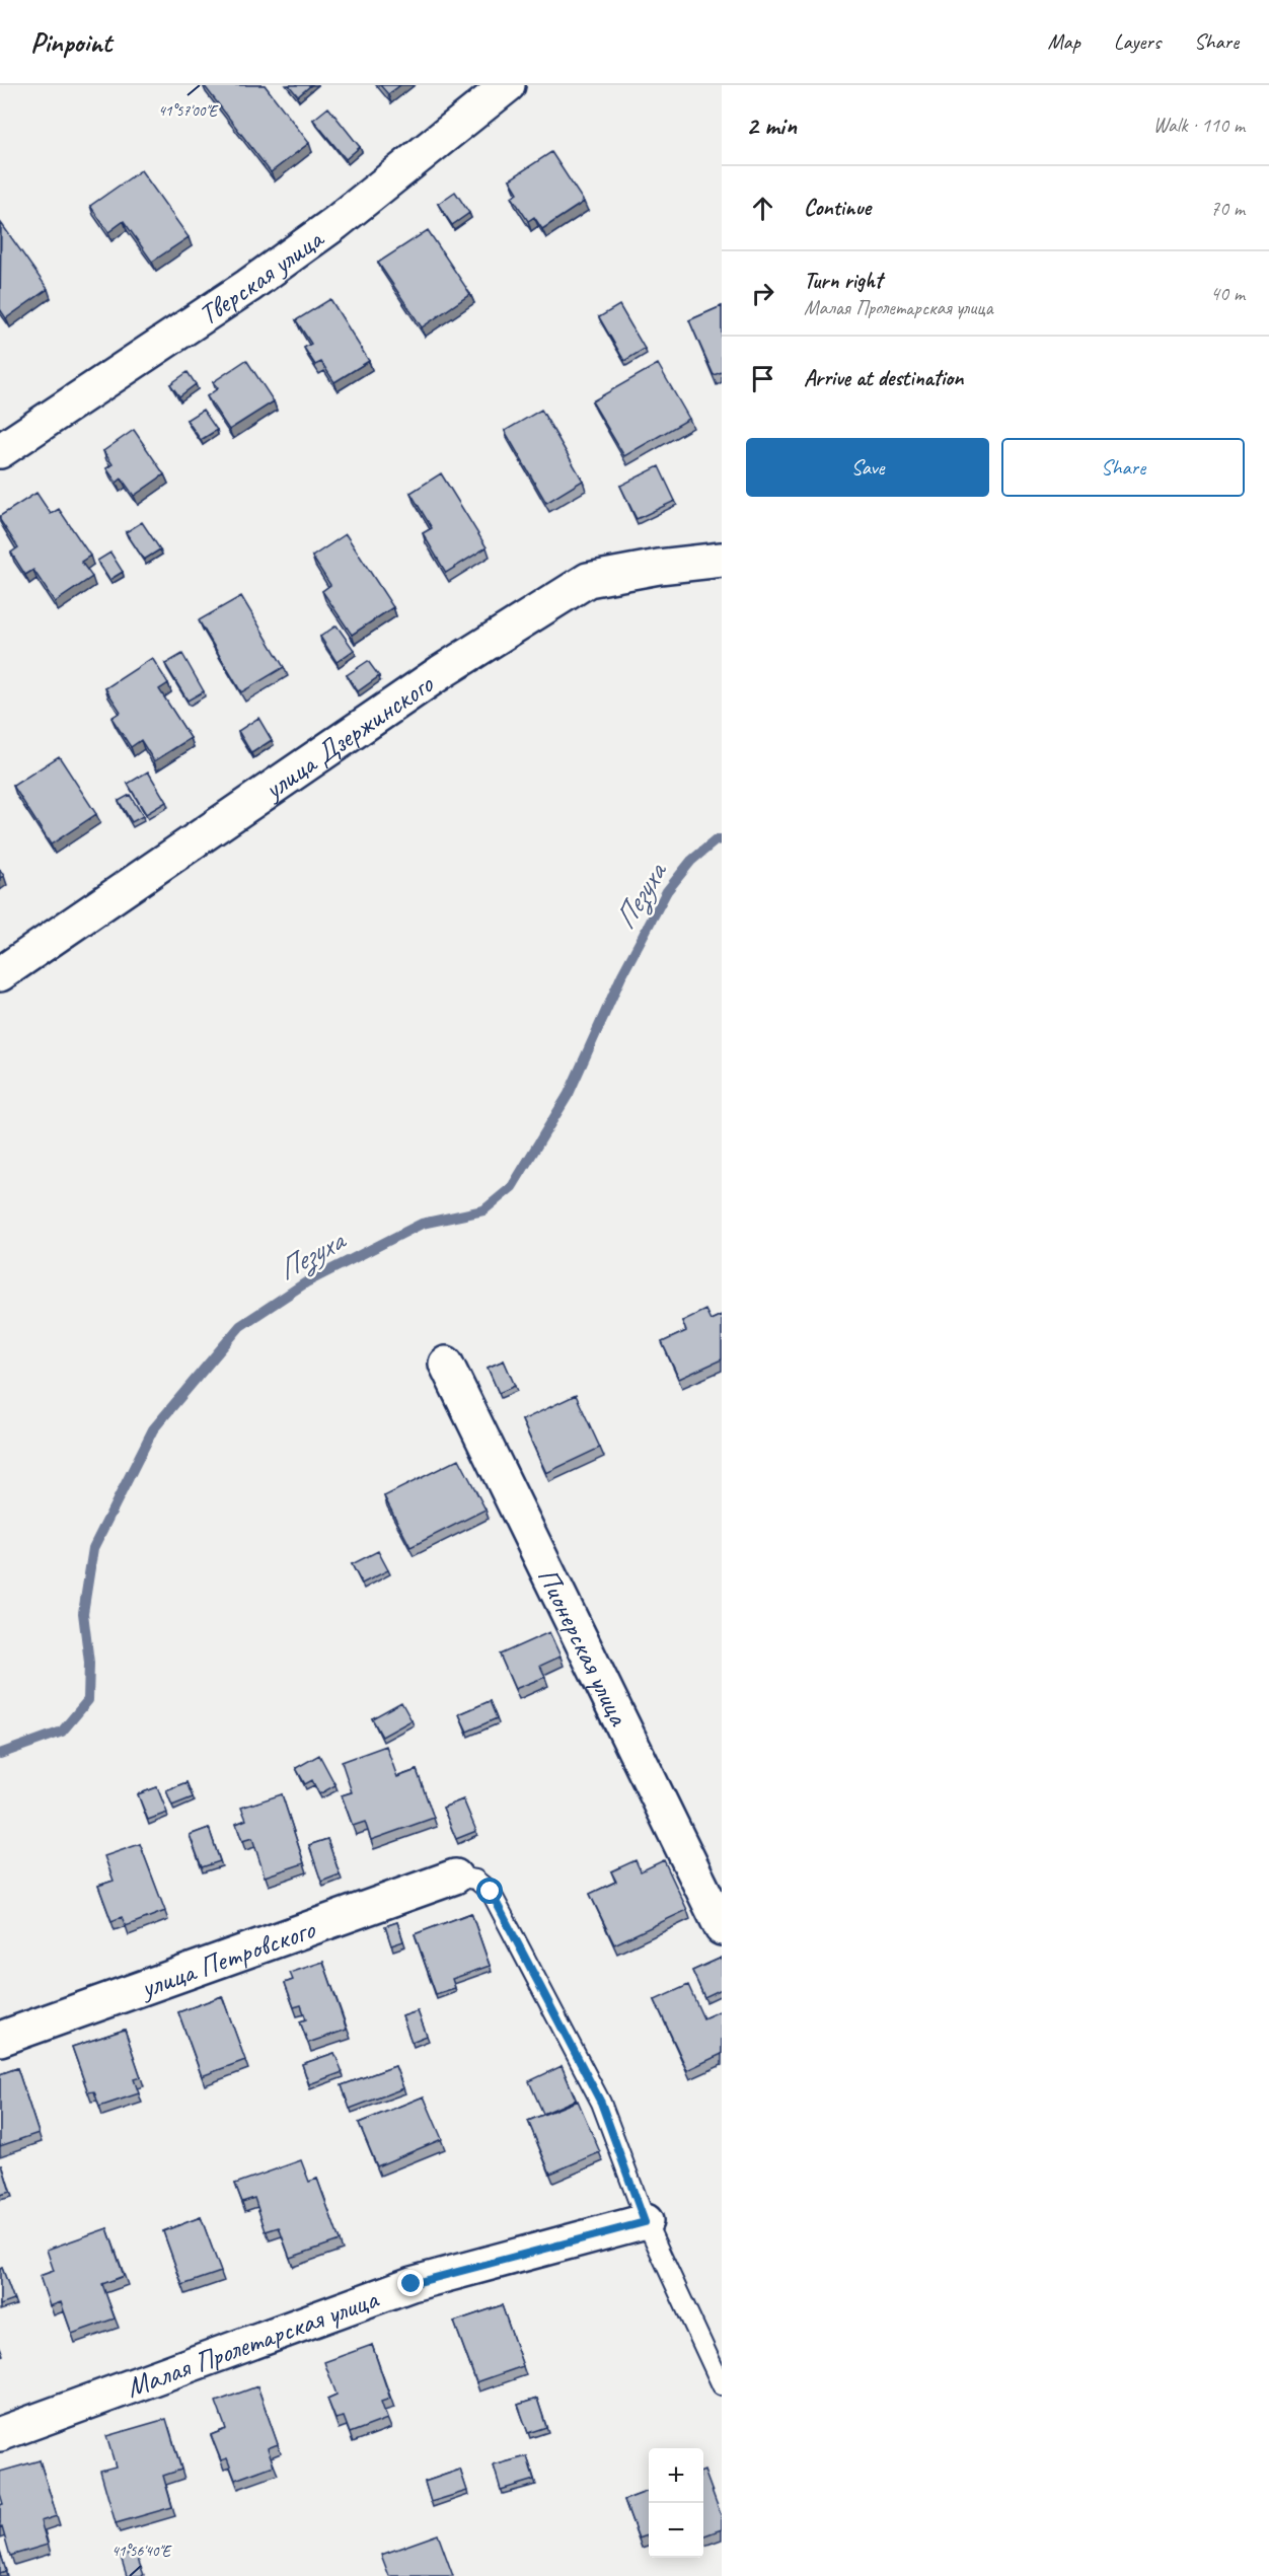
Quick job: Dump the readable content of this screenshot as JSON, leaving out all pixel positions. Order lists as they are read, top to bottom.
{
  "streets": {
    "street": [
      "Тверская улица",
      "улица Дзержинского",
      "Пионерская улица",
      "улица Петровского",
      "Малая Пролетарская улица"
    ]
  },
  "water": ["Пезуха"],
  "page": {
    "header": "Pinpoint",
    "nav": ["Map", "Layers", "Share"],
    "heading": ["2 min", "Walk · 110 m"],
    "list": [
      ["Continue", "70 m"],
      ["Turn right", "Малая Пролетарская улица", "40 m"],
      "Arrive at destination"
    ],
    "buttons": ["Save", "Share"],
    "map_buttons": ["+", "−"]
  },
  "coordinates": ["41°57'00\"E", "41°56'40\"E"]
}
